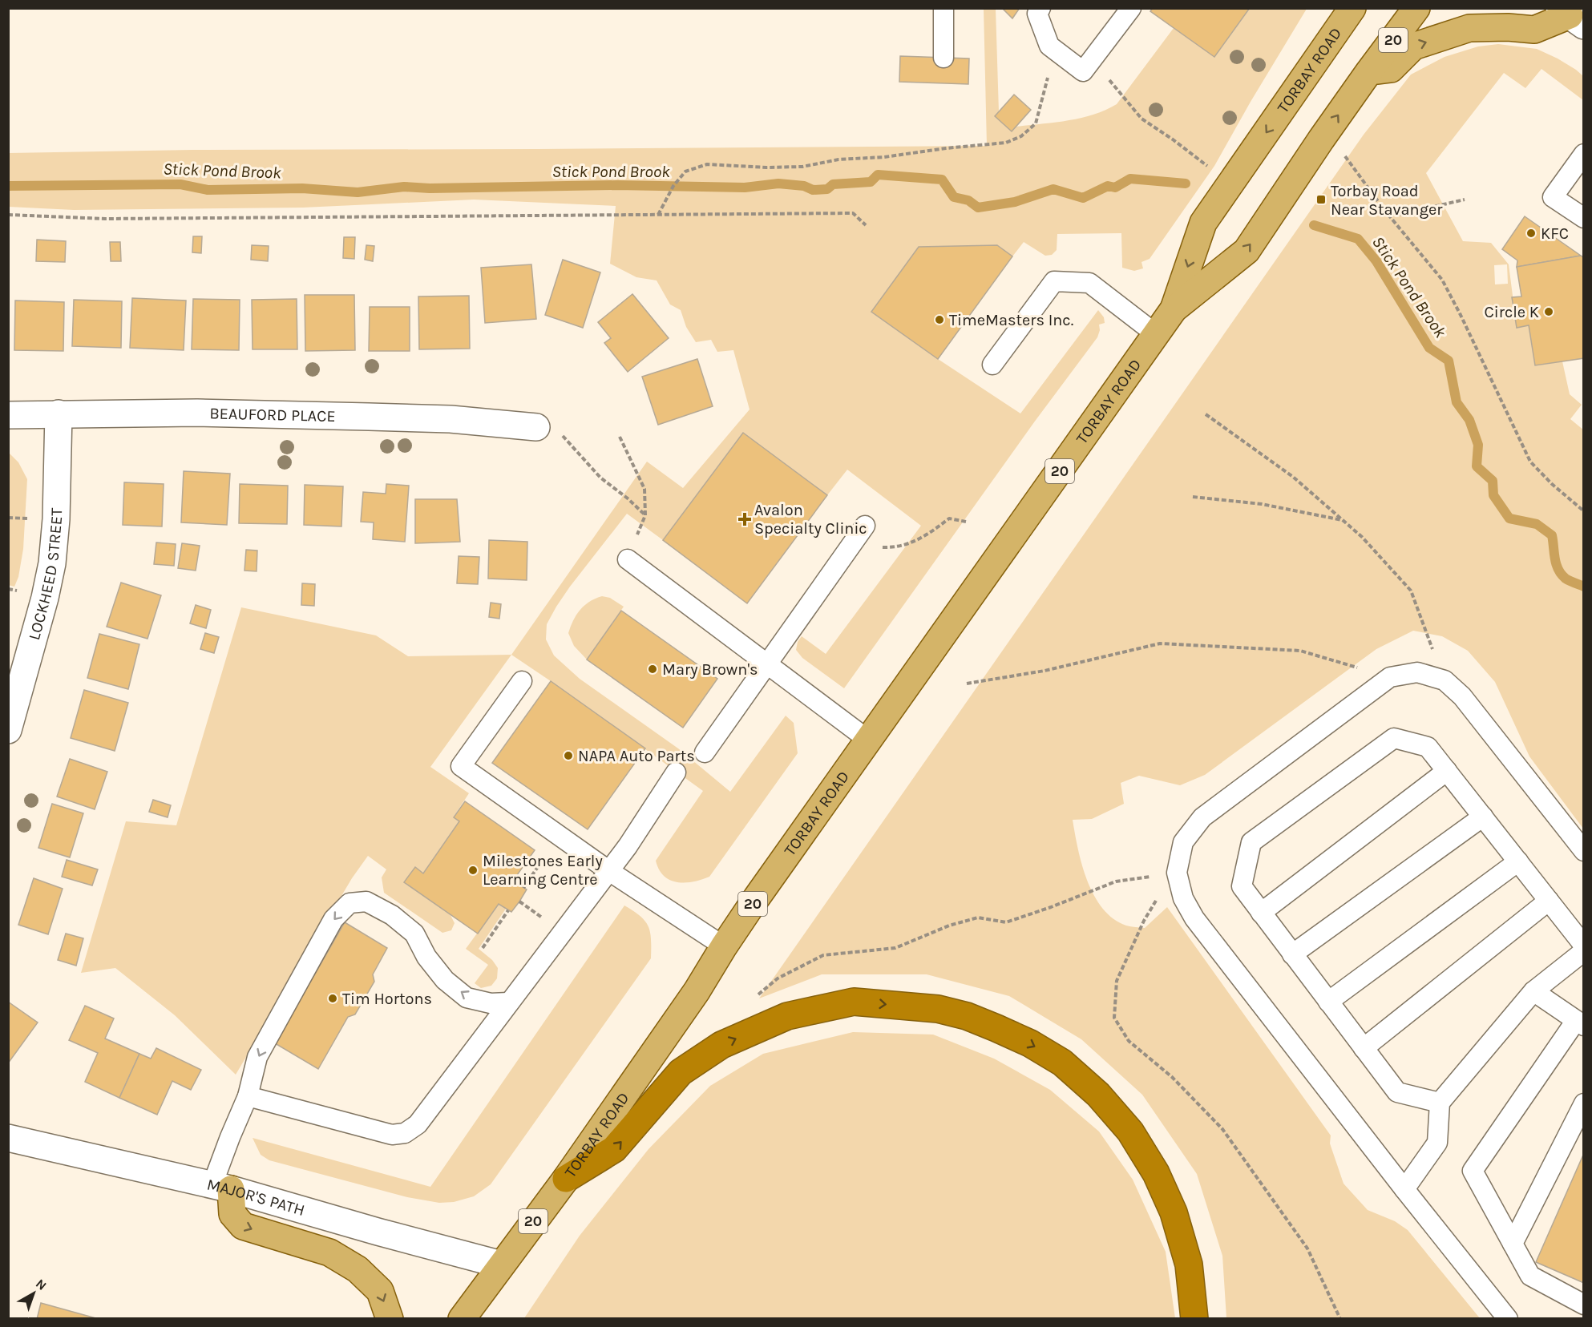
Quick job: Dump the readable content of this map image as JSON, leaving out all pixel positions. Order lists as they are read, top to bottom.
{
  "streets": {
    "main road": ["20", "TORBAY ROAD"],
    "street": ["BEAUFORD PLACE", "LOCKHEED STREET", "MAJOR'S PATH"]
  },
  "crossings": [
    ["TORBAY ROAD", "MAJOR'S PATH"],
    ["BEAUFORD PLACE", "LOCKHEED STREET"]
  ],
  "water": ["Stick Pond Brook"],
  "places": {
    "transit": ["Torbay Road Near Stavanger"],
    "other": [
      "KFC",
      "Circle K",
      "TimeMasters Inc.",
      "Mary Brown's",
      "NAPA Auto Parts",
      "Milestones Early Learning Centre",
      "Tim Hortons"
    ],
    "health": ["Avalon Specialty Clinic"]
  },
  "north": "top right"
}
